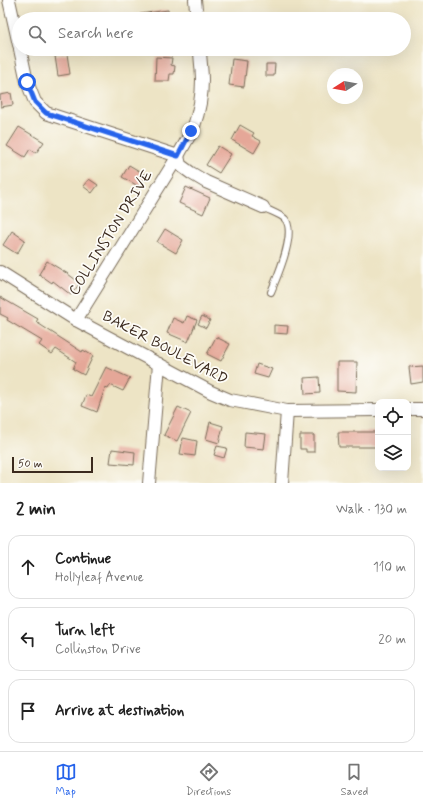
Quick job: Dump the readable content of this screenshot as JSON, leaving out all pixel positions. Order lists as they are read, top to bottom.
{
  "streets": {
    "street": ["COLLINSTON DRIVE", "BAKER BOULEVARD"]
  },
  "crossings": [
    ["COLLINSTON DRIVE", "BAKER BOULEVARD"]
  ],
  "scale_bar": "50 m",
  "north": "left",
  "page": {
    "search": "Search here",
    "scale": "50 m",
    "heading": ["2 min", "Walk · 130 m"],
    "list": [
      ["Continue", "Hollyleaf Avenue", "110 m"],
      ["Turn left", "Collinston Drive", "20 m"],
      "Arrive at destination"
    ],
    "nav": ["Map", "Directions", "Saved"]
  }
}
